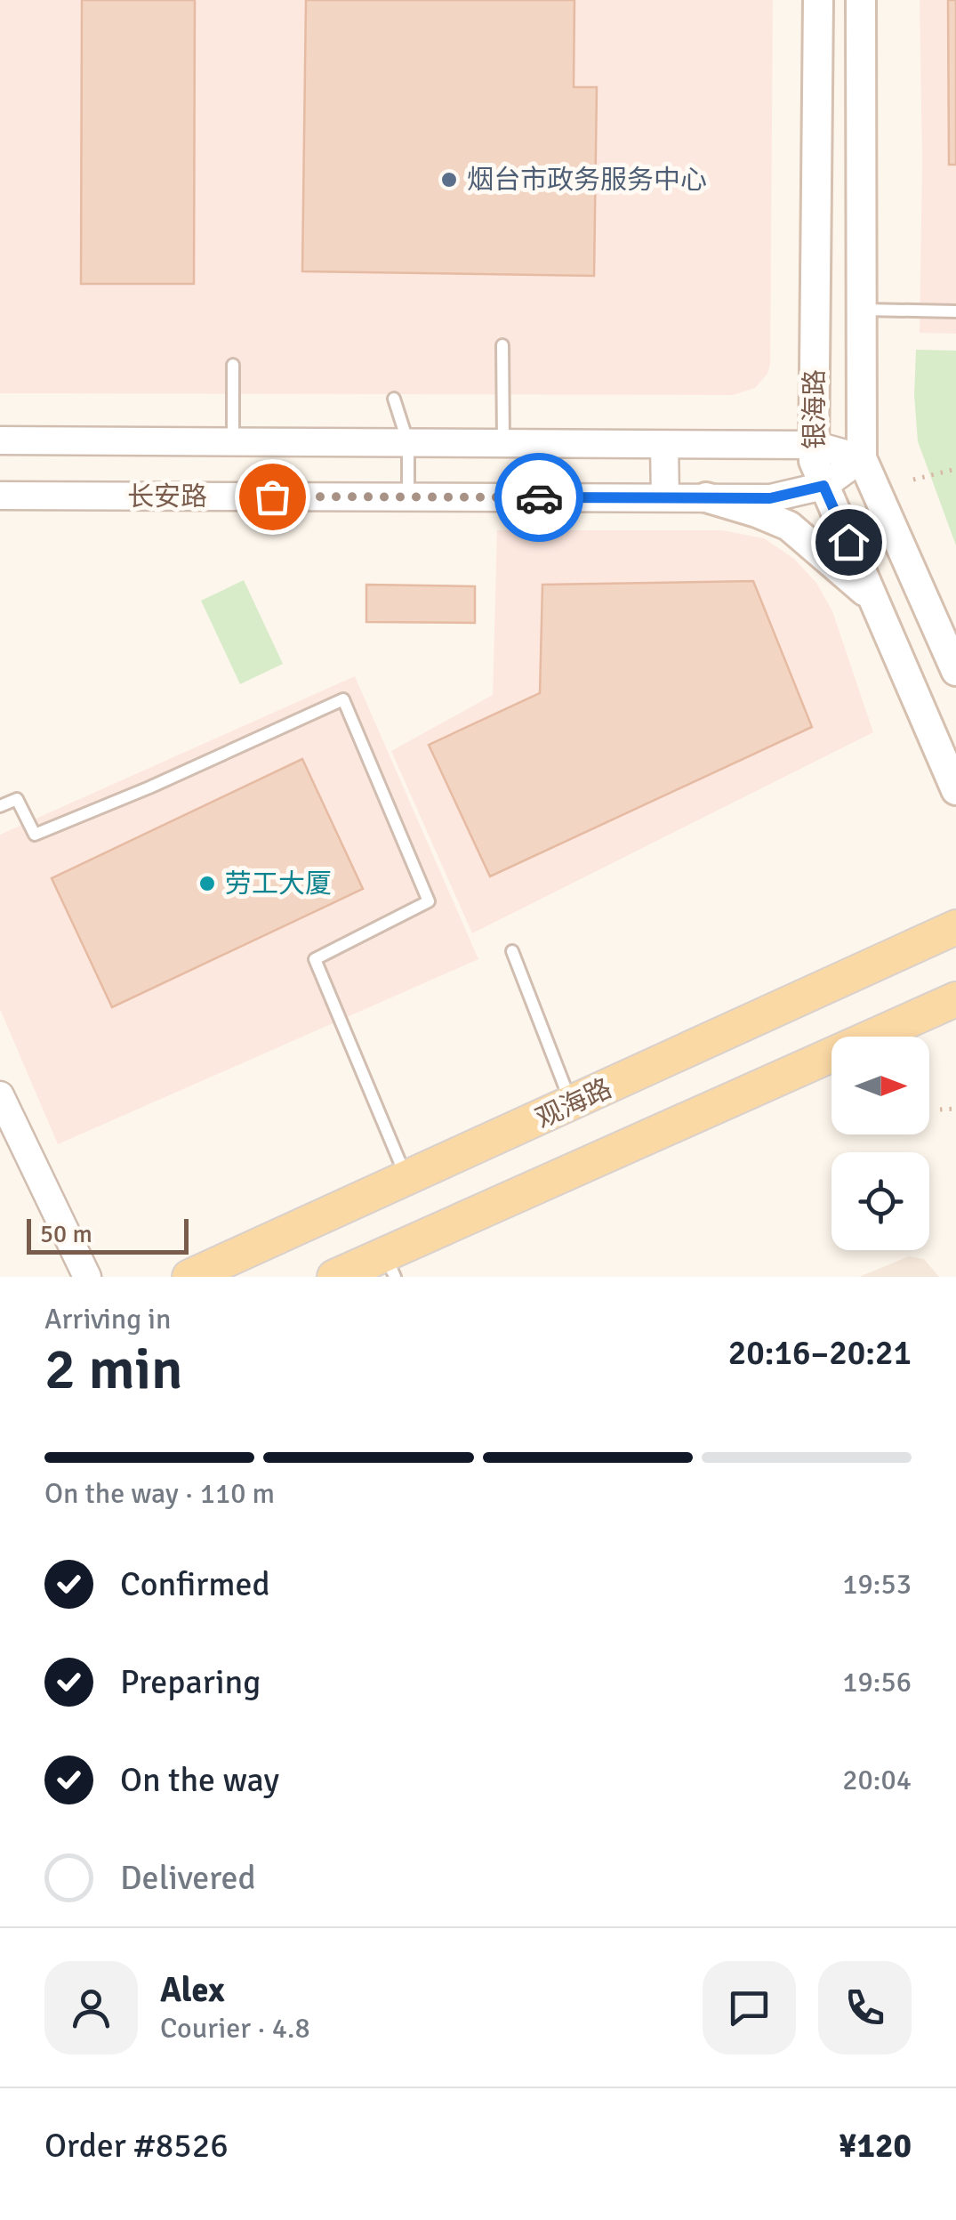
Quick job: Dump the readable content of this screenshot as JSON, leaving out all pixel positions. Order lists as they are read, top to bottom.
{
  "streets": {
    "main road": ["银海路", "观海路"],
    "street": ["长安路"]
  },
  "crossings": [
    ["银海路", "长安路"]
  ],
  "places": ["烟台市政务服务中心", "劳工大厦"],
  "scale_bar": "50 m",
  "north": "right",
  "page": {
    "scale": "50 m",
    "heading": ["2 min", "Arriving in", "20:16–20:21"],
    "panel": [
      "Alex",
      "Courier · 4.8",
      "Order #8526",
      "¥120"
    ],
    "bar": "On the way · 110 m",
    "list": [
      ["Confirmed", "19:53"],
      ["Preparing", "19:56"],
      ["On the way", "20:04"],
      "Delivered"
    ]
  }
}
